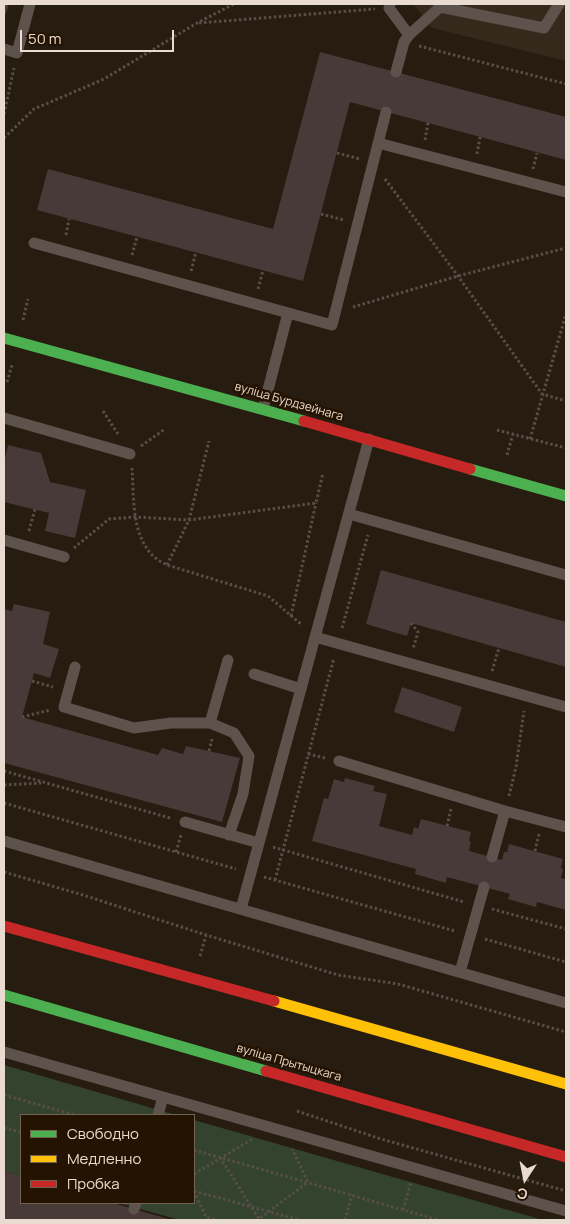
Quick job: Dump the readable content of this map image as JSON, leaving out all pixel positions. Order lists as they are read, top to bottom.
{
  "streets": {
    "main road": ["вуліца Бурдзейнага", "вуліца Прытыцкага"]
  },
  "legend": ["Свободно", "Медленно", "Пробка"],
  "scale_bar": "50 m",
  "north": "bottom"
}
